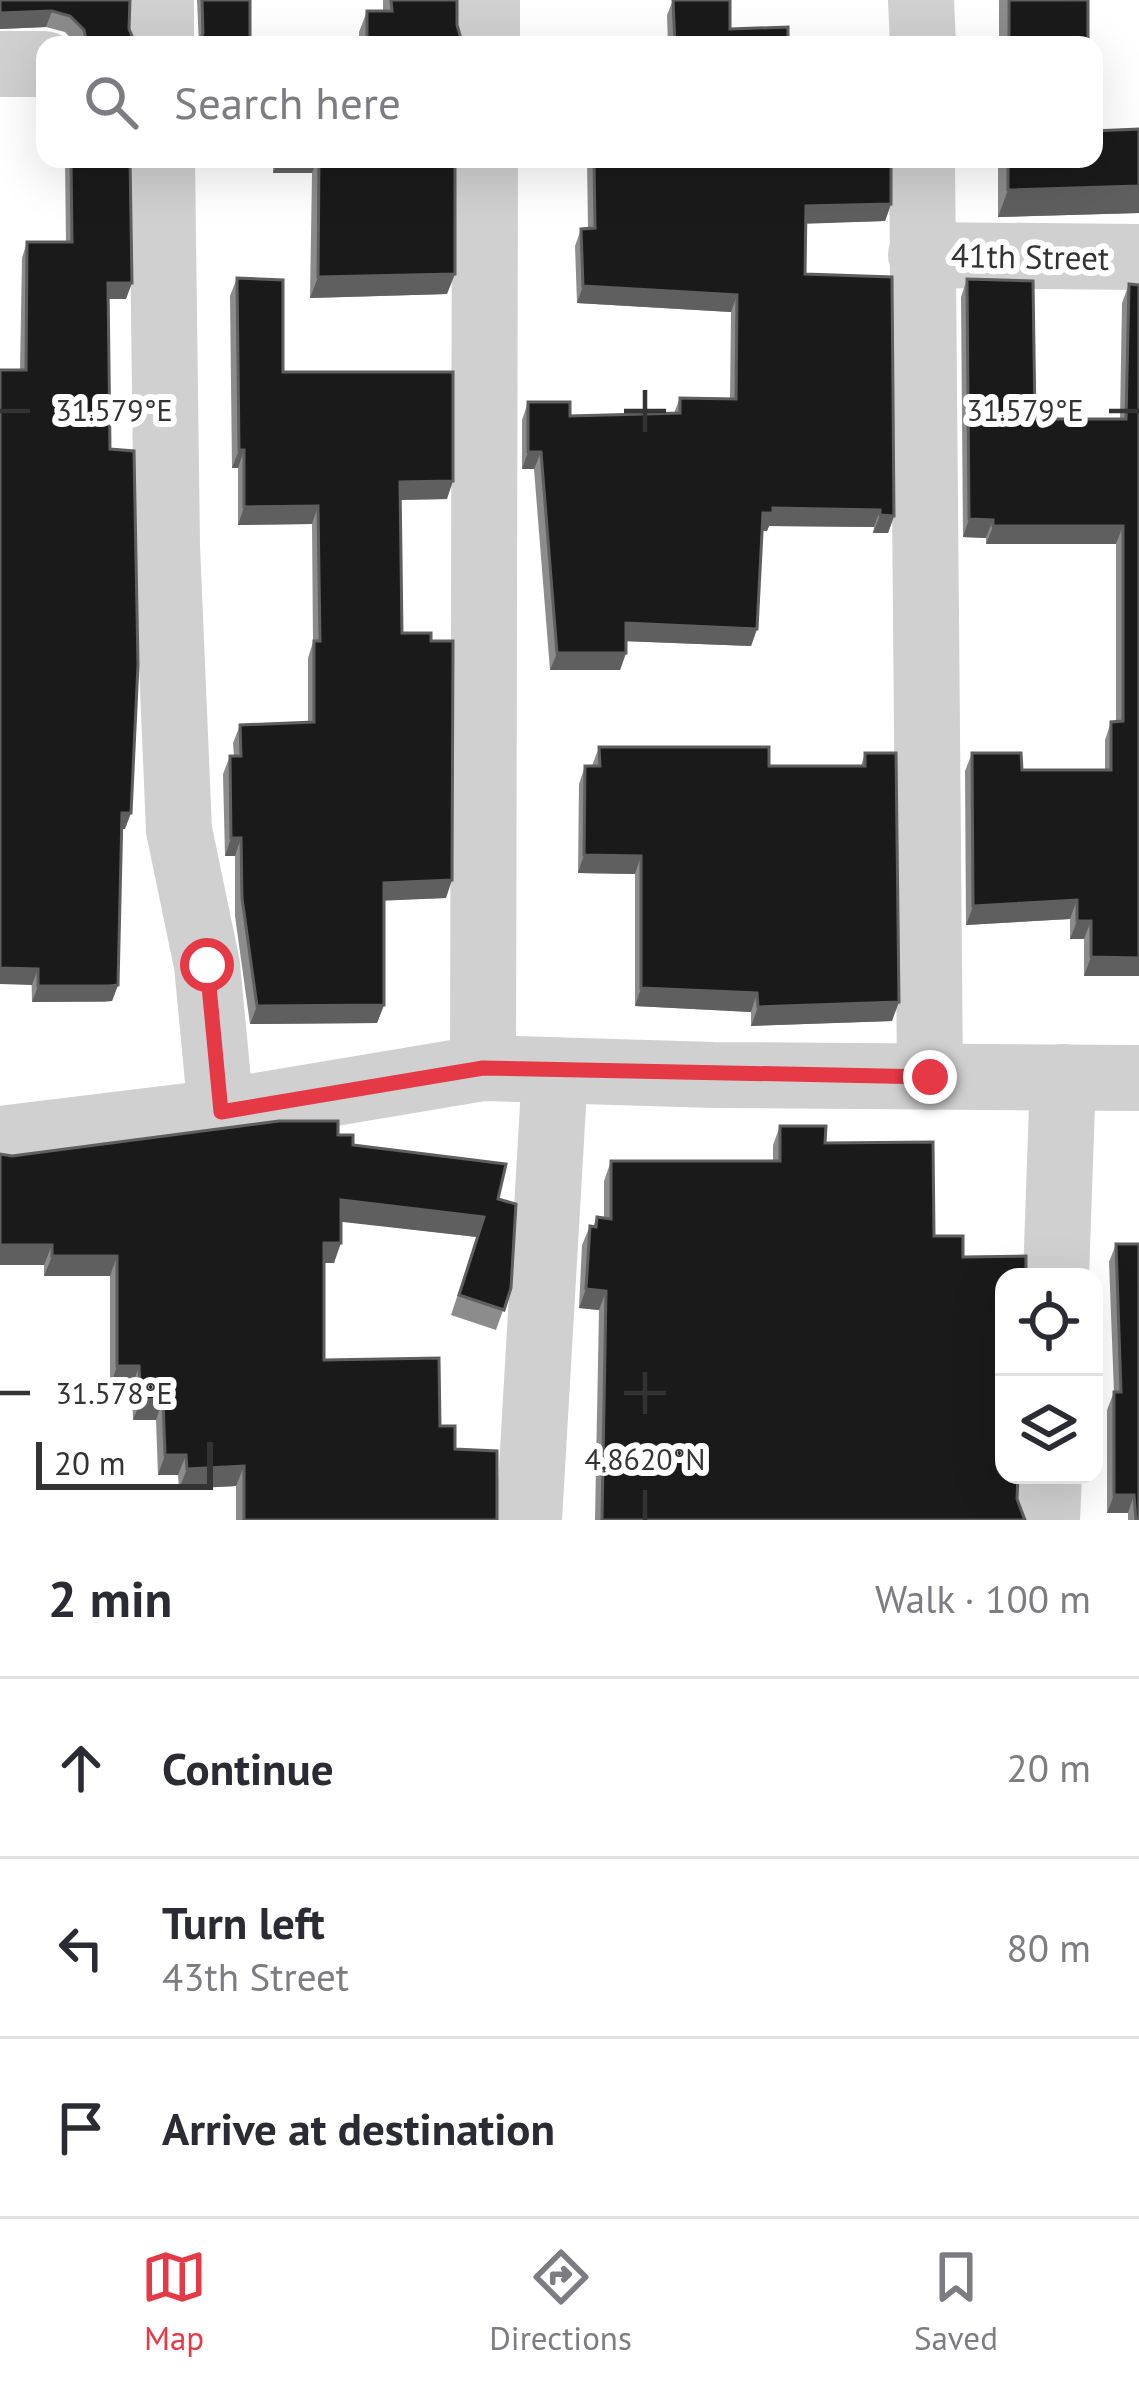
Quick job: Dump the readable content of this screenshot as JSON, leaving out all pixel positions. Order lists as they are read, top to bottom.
{
  "streets": {
    "street": ["41th Street"]
  },
  "scale_bar": "20 m",
  "page": {
    "search": "Search here",
    "scale": "20 m",
    "heading": ["2 min", "Walk · 100 m"],
    "list": [
      ["Continue", "20 m"],
      ["Turn left", "43th Street", "80 m"],
      "Arrive at destination"
    ],
    "nav": ["Map", "Directions", "Saved"]
  },
  "coordinates": ["31.579°E", "31.578°E", "4.8620°N"]
}
